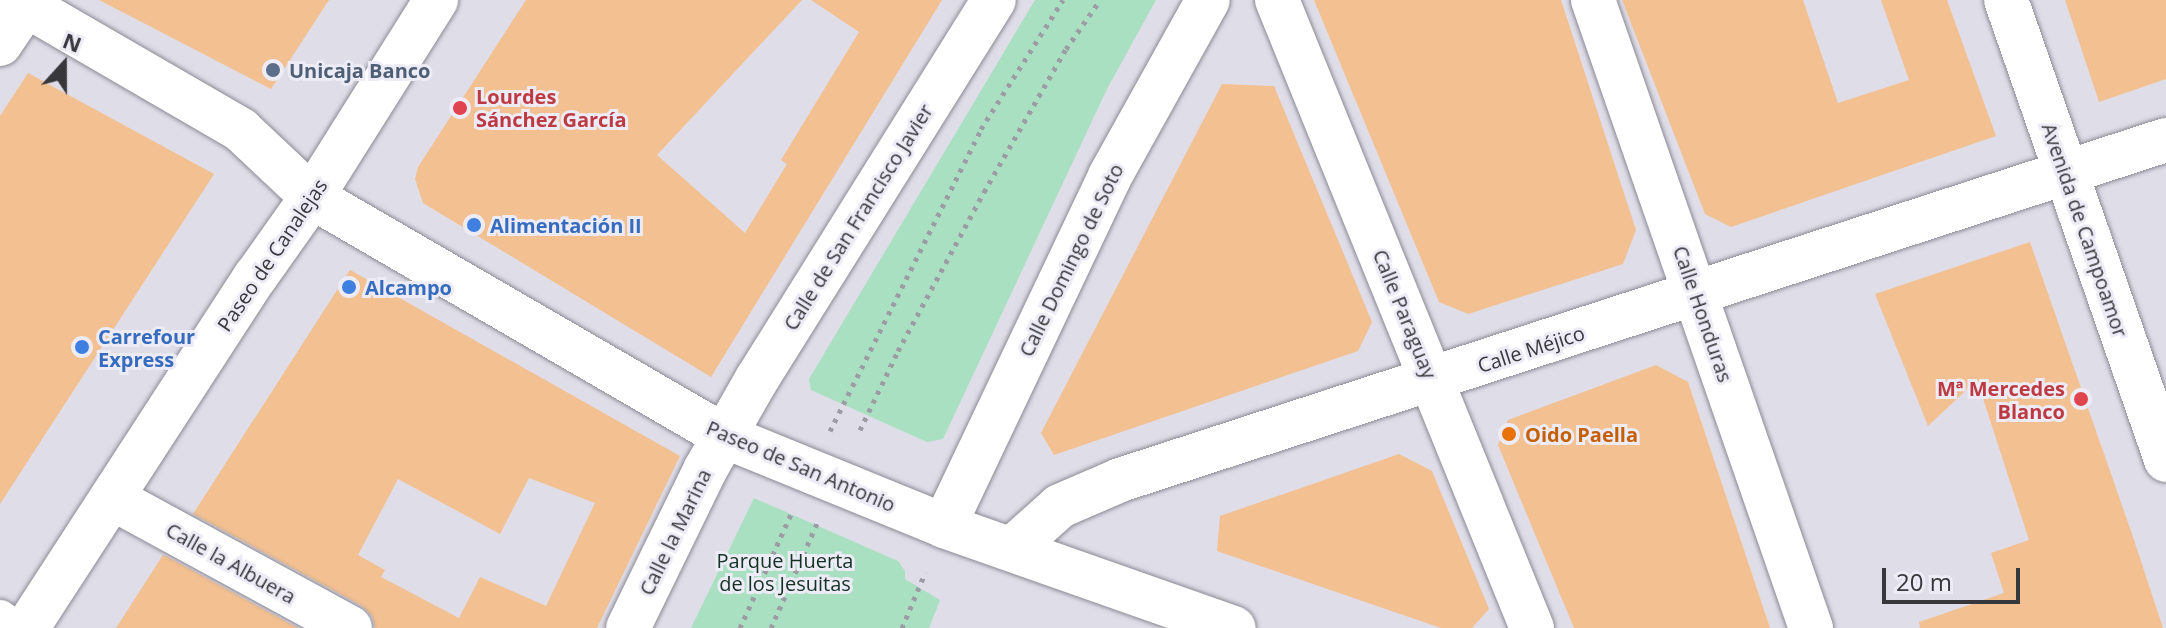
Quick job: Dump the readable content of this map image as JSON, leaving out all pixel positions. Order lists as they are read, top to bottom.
{
  "streets": {
    "main road": [
      "Calle de San Francisco Javier",
      "Avenida de Campoamor",
      "Paseo de Canalejas",
      "Calle Domingo de Soto",
      "Calle Paraguay",
      "Calle Honduras",
      "Calle Méjico",
      "Paseo de San Antonio",
      "Calle la Marina",
      "Calle la Albuera"
    ]
  },
  "crossings": [
    ["Calle de San Francisco Javier", "Paseo de San Antonio"],
    ["Calle de San Francisco Javier", "Calle la Marina"],
    ["Avenida de Campoamor", "Calle Méjico"],
    ["Paseo de Canalejas", "Paseo de San Antonio"],
    ["Paseo de Canalejas", "Calle la Albuera"],
    ["Calle Domingo de Soto", "Paseo de San Antonio"],
    ["Calle Paraguay", "Calle Méjico"],
    ["Calle Honduras", "Calle Méjico"],
    ["Calle Méjico", "Paseo de San Antonio"],
    ["Paseo de San Antonio", "Calle la Marina"]
  ],
  "parks": ["Parque Huerta de los Jesuitas"],
  "places": [
    "Unicaja Banco",
    "Lourdes Sánchez García",
    "Alimentación II",
    "Alcampo",
    "Carrefour Express",
    "Mª Mercedes Blanco",
    "Oido Paella"
  ],
  "scale_bar": "20 m",
  "north": "top"
}
